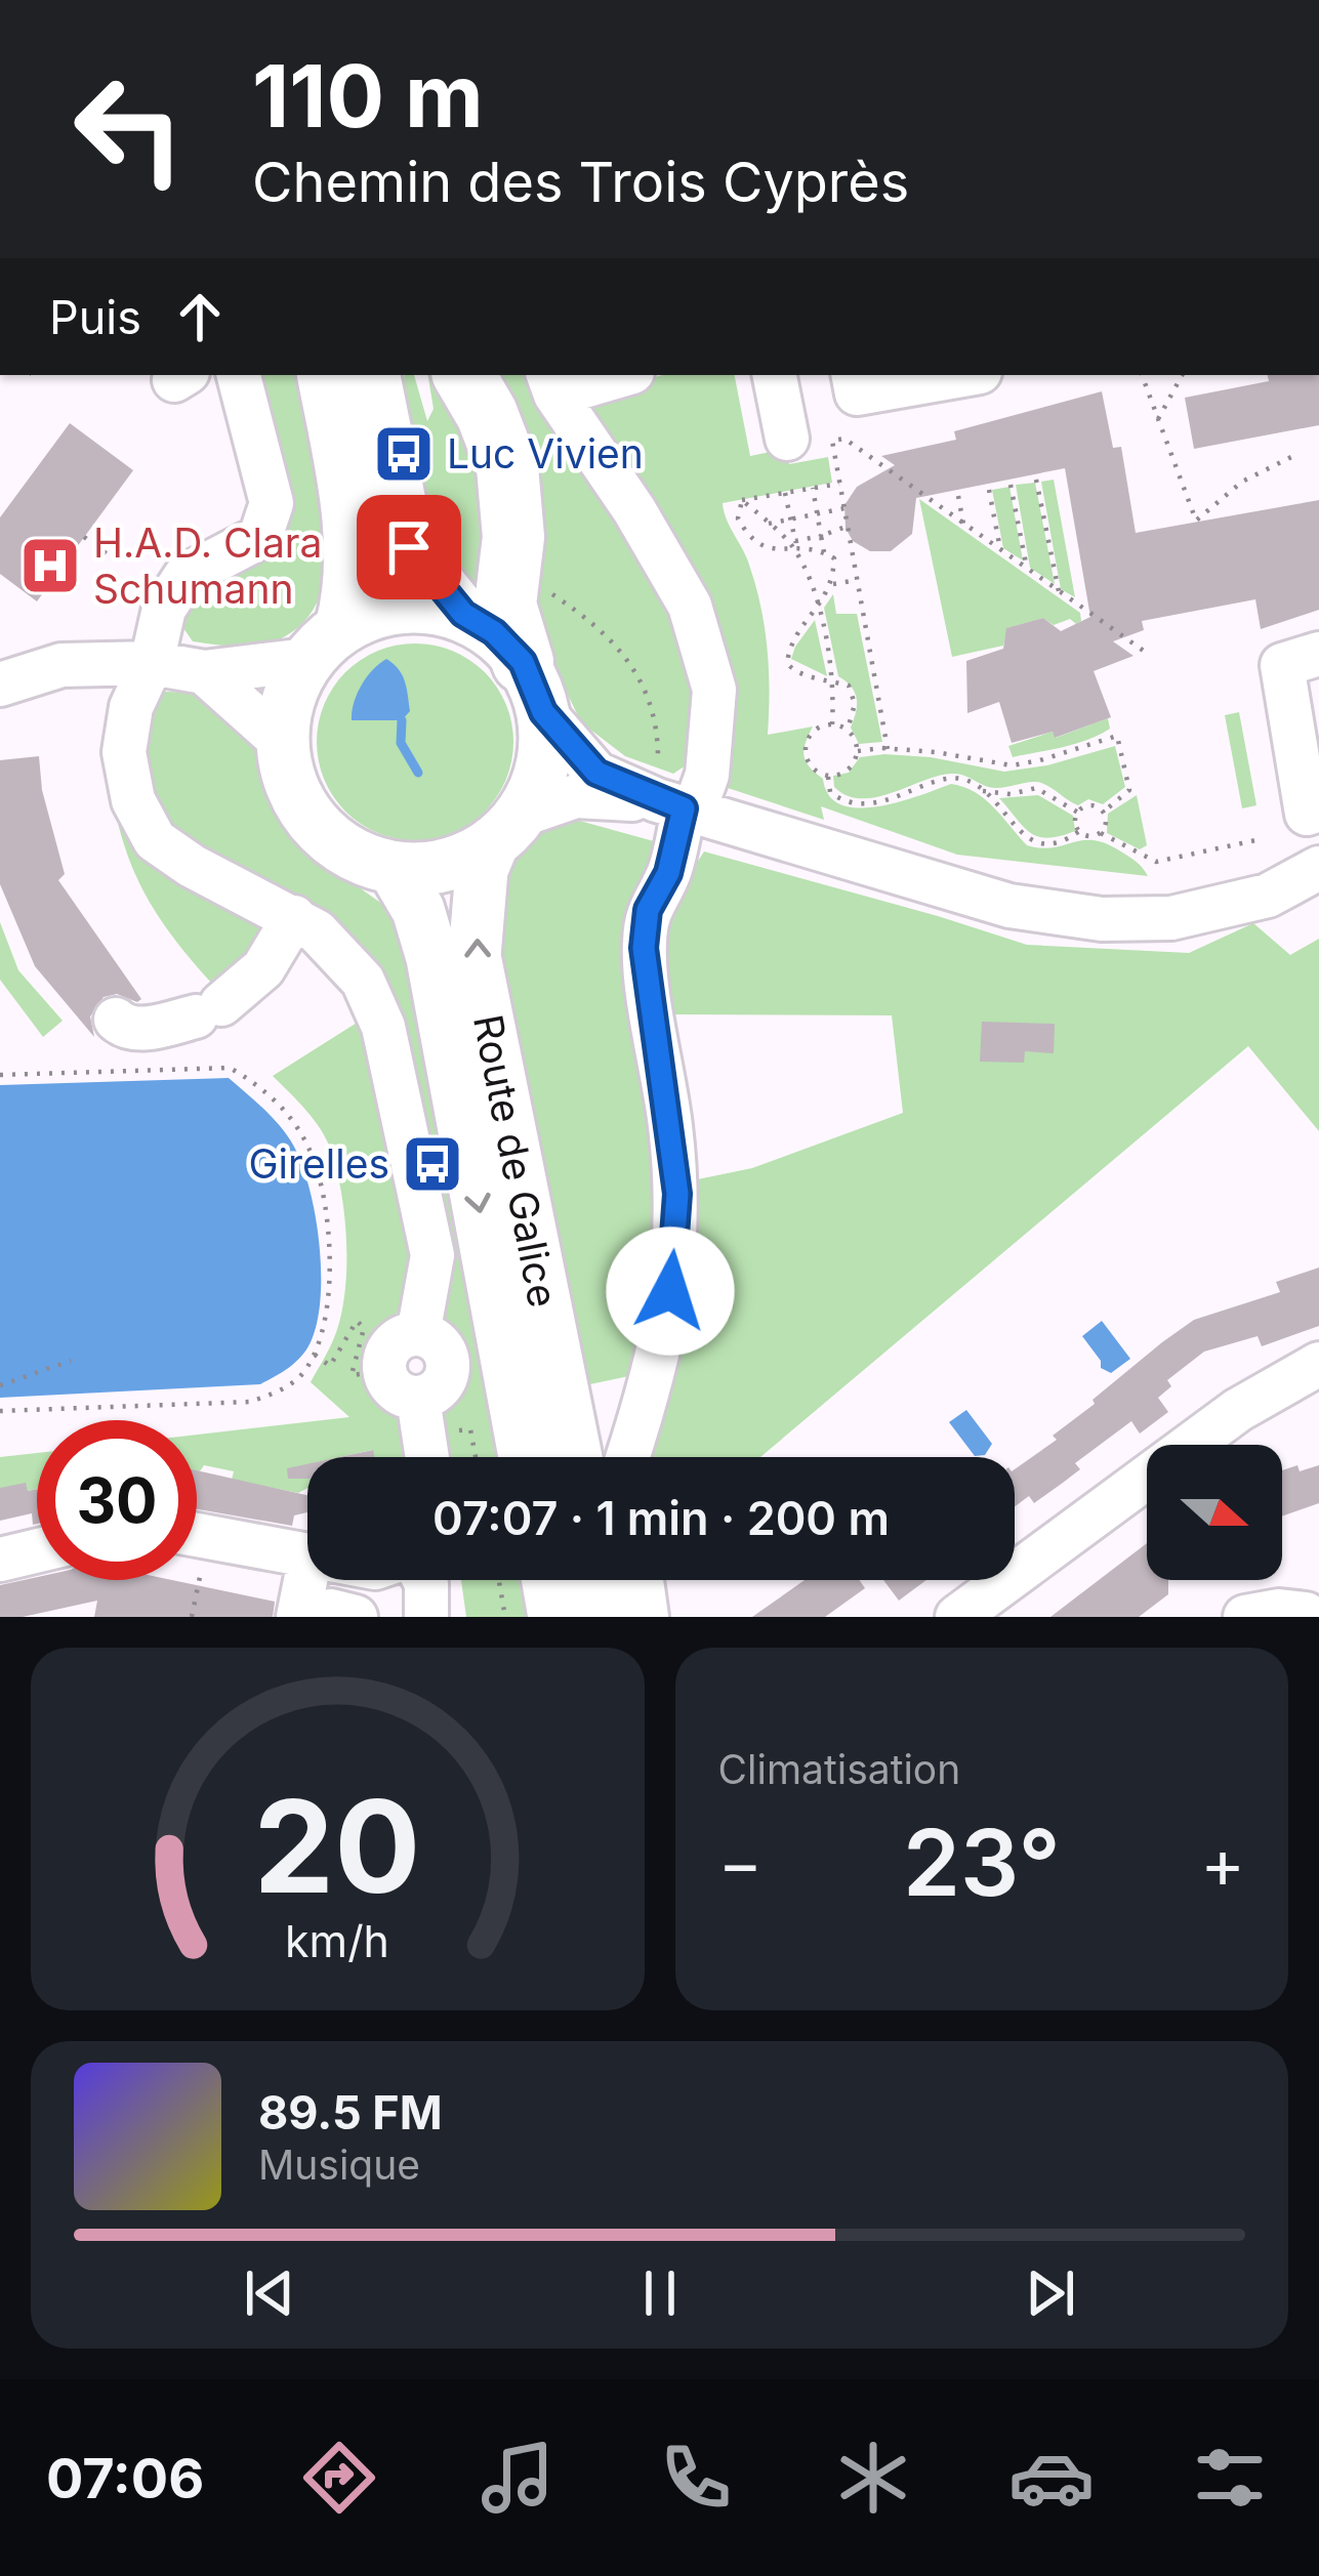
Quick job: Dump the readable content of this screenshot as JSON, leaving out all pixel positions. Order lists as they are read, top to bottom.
{
  "streets": {
    "main road": ["Route de Galice"]
  },
  "places": {
    "bus stop": ["Luc Vivien", "Girelles"],
    "hospital": ["H.A.D. Clara Schumann"]
  },
  "north": "right",
  "page": {
    "turn": ["110 m", "Chemin des Trois Cyprès"],
    "then": "Puis",
    "limit": "30",
    "trip": "07:07 · 1 min · 200 m",
    "tile": "Climatisation",
    "heat": ["−", "23°", "+"],
    "song": ["89.5 FM", "Musique"],
    "tabs": "07:06",
    "gauge": ["20", "km/h"]
  }
}
